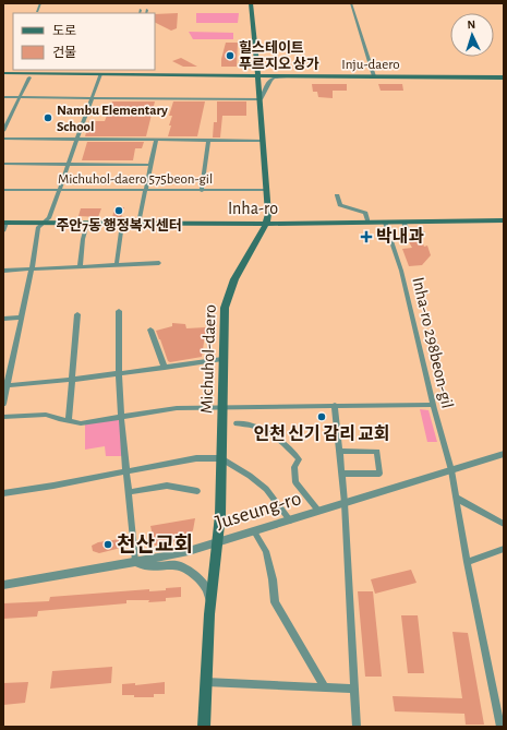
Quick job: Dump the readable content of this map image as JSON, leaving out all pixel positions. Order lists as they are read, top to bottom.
{
  "streets": {
    "main road": ["Inju-daero", "Inha-ro", "Michuhol-daero"],
    "street": ["Michuhol-daero 575beon-gil", "Inha-ro 298beon-gil", "Juseung-ro"]
  },
  "crossings": [
    ["Inju-daero", "Michuhol-daero"],
    ["Michuhol-daero 575beon-gil", "Michuhol-daero"],
    ["Inha-ro", "Inha-ro 298beon-gil"],
    ["Inha-ro", "Michuhol-daero"],
    ["Inha-ro 298beon-gil", "Juseung-ro"],
    ["Michuhol-daero", "Juseung-ro"]
  ],
  "places": {
    "other": [
      "힐스테이트 푸르지오 상가",
      "Nambu Elementary School",
      "주안7동 행정복지센터",
      "인천 신기 감리 교회",
      "천산교회"
    ],
    "health": ["박내과"]
  },
  "legend": ["도로", "건물"],
  "north": "top"
}
